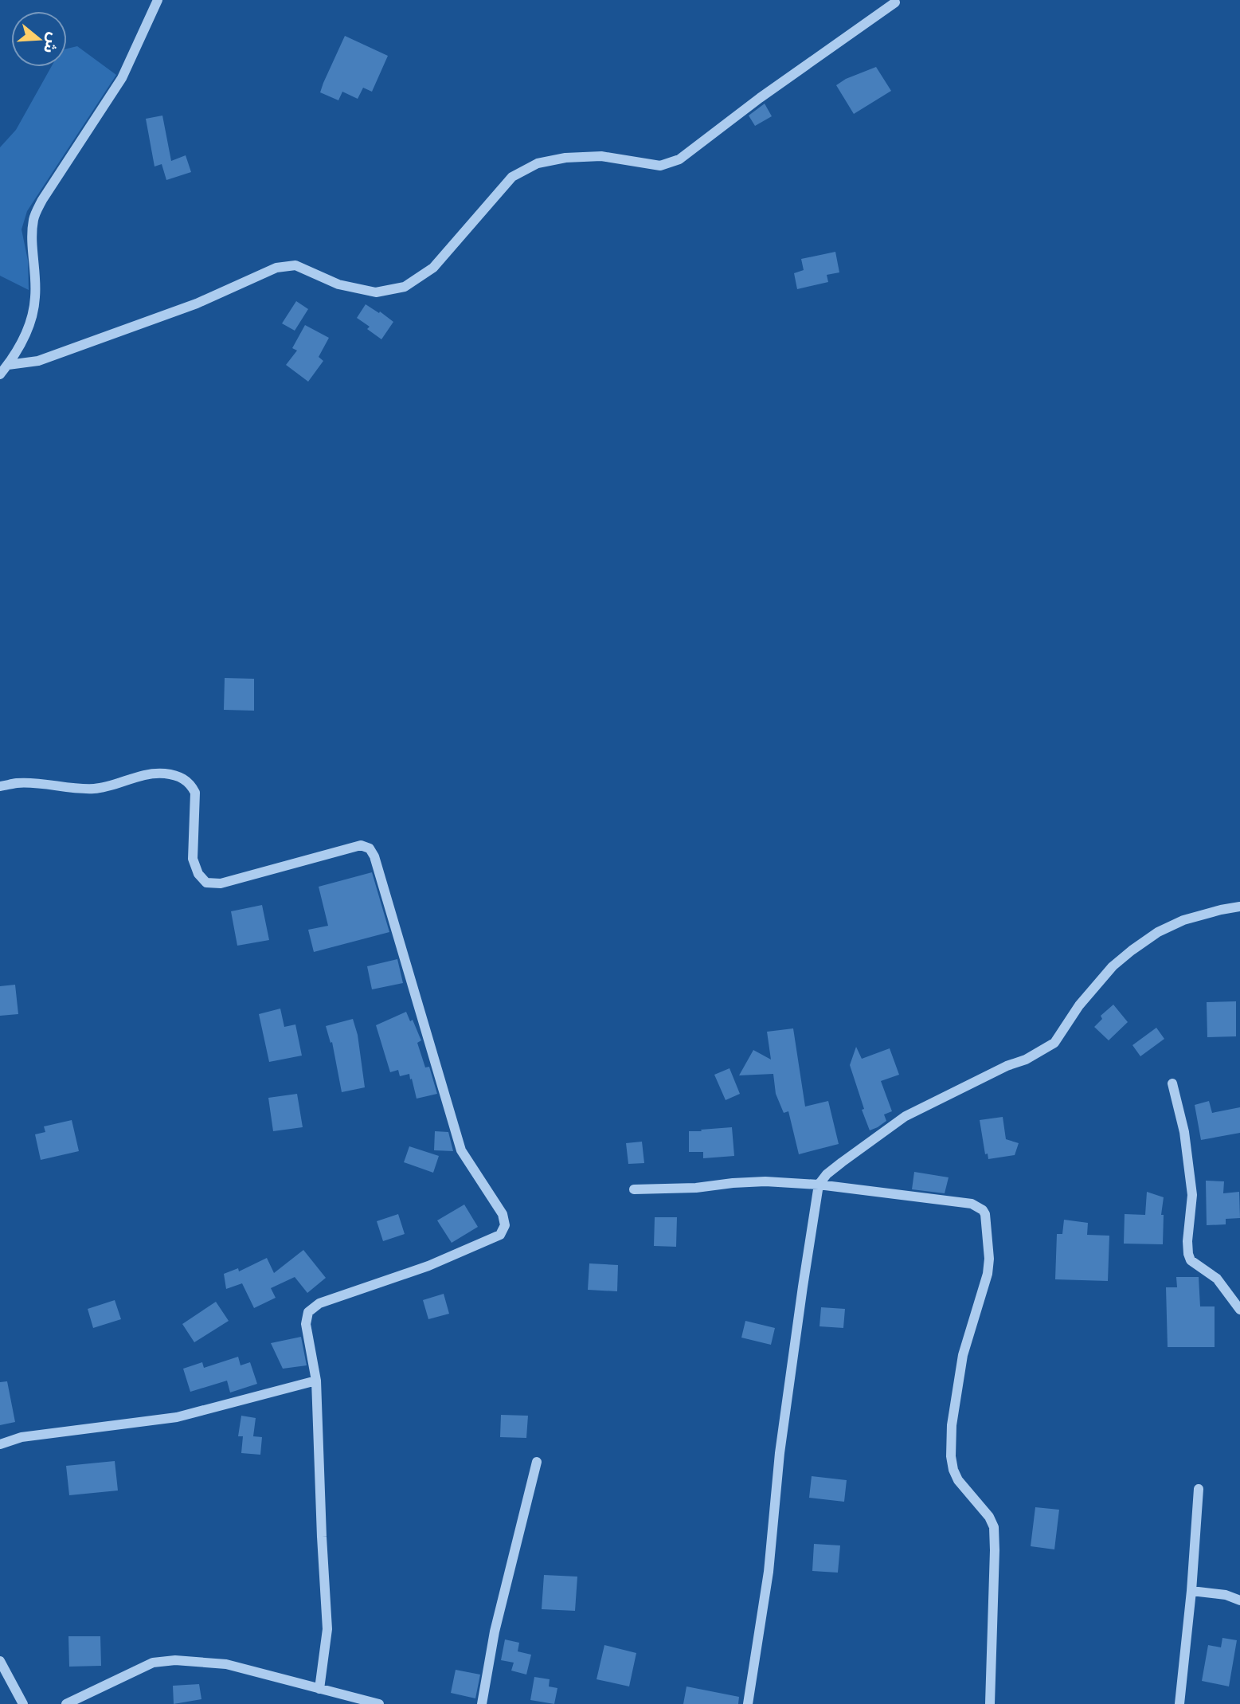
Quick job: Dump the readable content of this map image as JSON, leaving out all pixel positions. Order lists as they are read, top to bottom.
{
  "north": "right"
}
